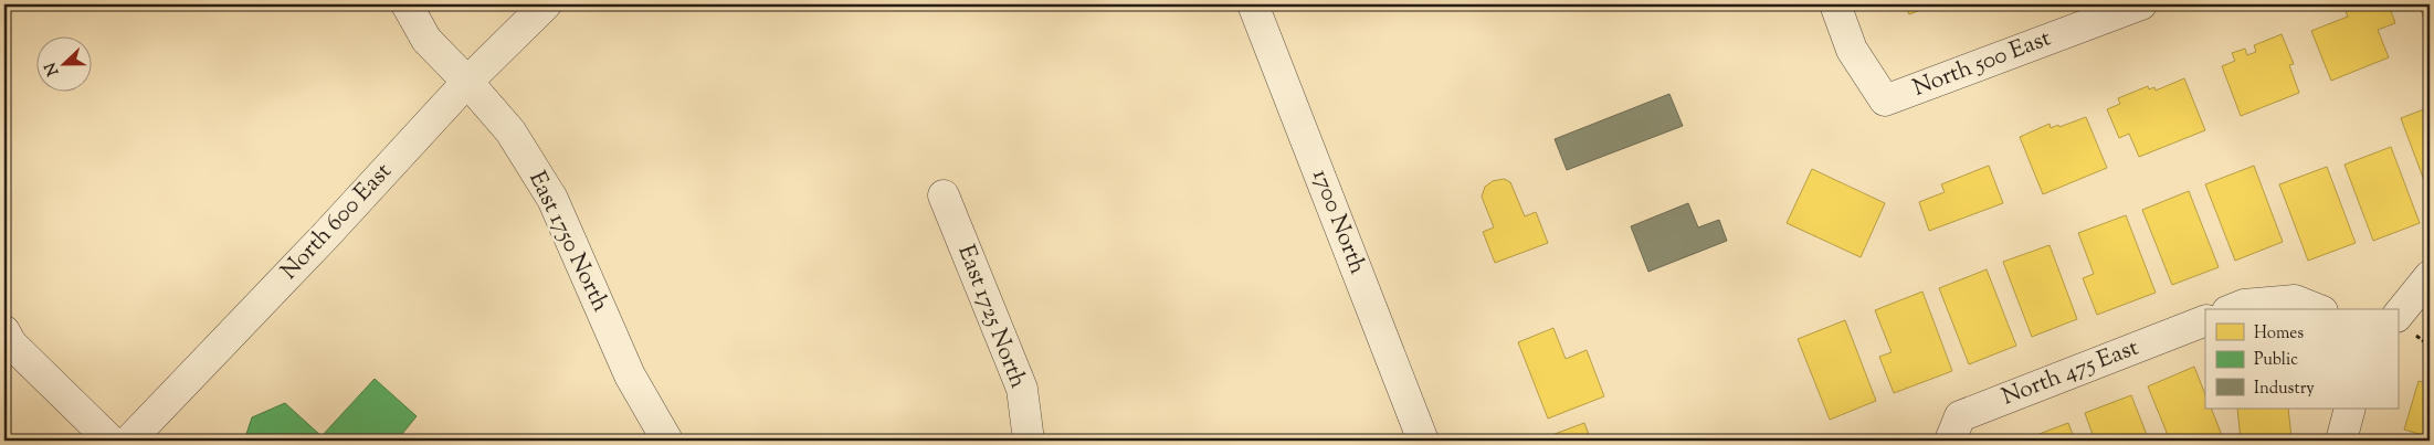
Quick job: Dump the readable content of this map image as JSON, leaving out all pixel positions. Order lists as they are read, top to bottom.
{
  "streets": {
    "street": [
      "North 500 East",
      "North 600 East",
      "1700 North",
      "East 1750 North",
      "East 1725 North",
      "North 475 East"
    ]
  },
  "crossings": [
    ["North 600 East", "East 1750 North"]
  ],
  "legend": ["Homes", "Public", "Industry"],
  "north": "left"
}
